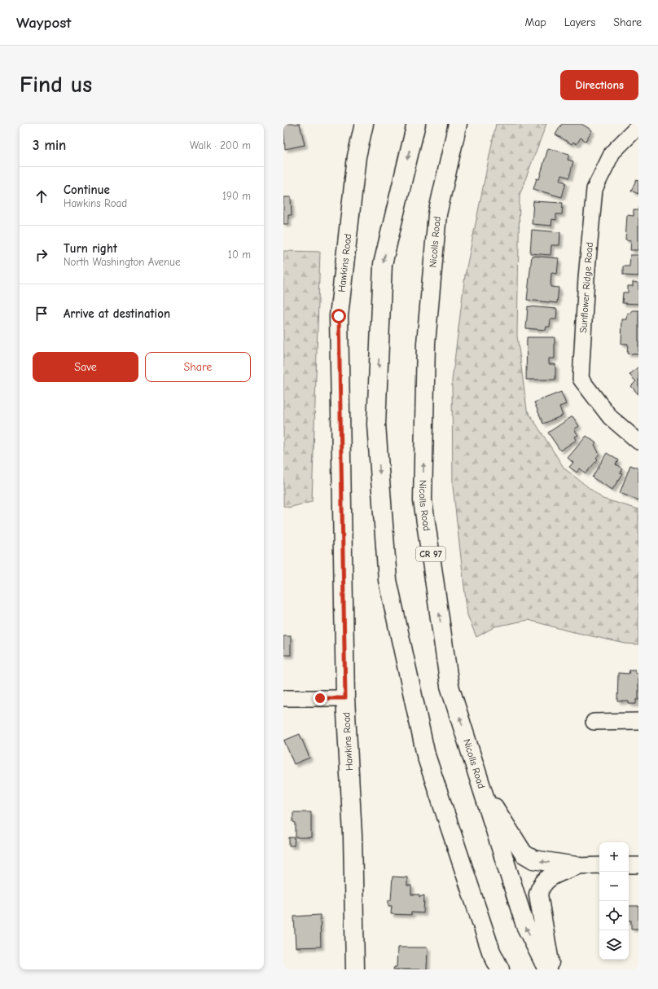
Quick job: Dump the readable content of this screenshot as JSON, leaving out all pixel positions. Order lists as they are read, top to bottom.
{
  "streets": {
    "main road": ["Nicolls Road", "Hawkins Road", "CR 97"],
    "street": ["Sunflower Ridge Road"]
  },
  "page": {
    "header": "Waypost",
    "nav": ["Map", "Layers", "Share"],
    "buttons": [
      "Directions",
      ["Save", "Share"]
    ],
    "title": "Find us",
    "heading": ["3 min", "Walk · 200 m"],
    "list": [
      ["Continue", "Hawkins Road", "190 m"],
      ["Turn right", "North Washington Avenue", "10 m"],
      "Arrive at destination"
    ],
    "map_buttons": ["+", "−"]
  }
}
